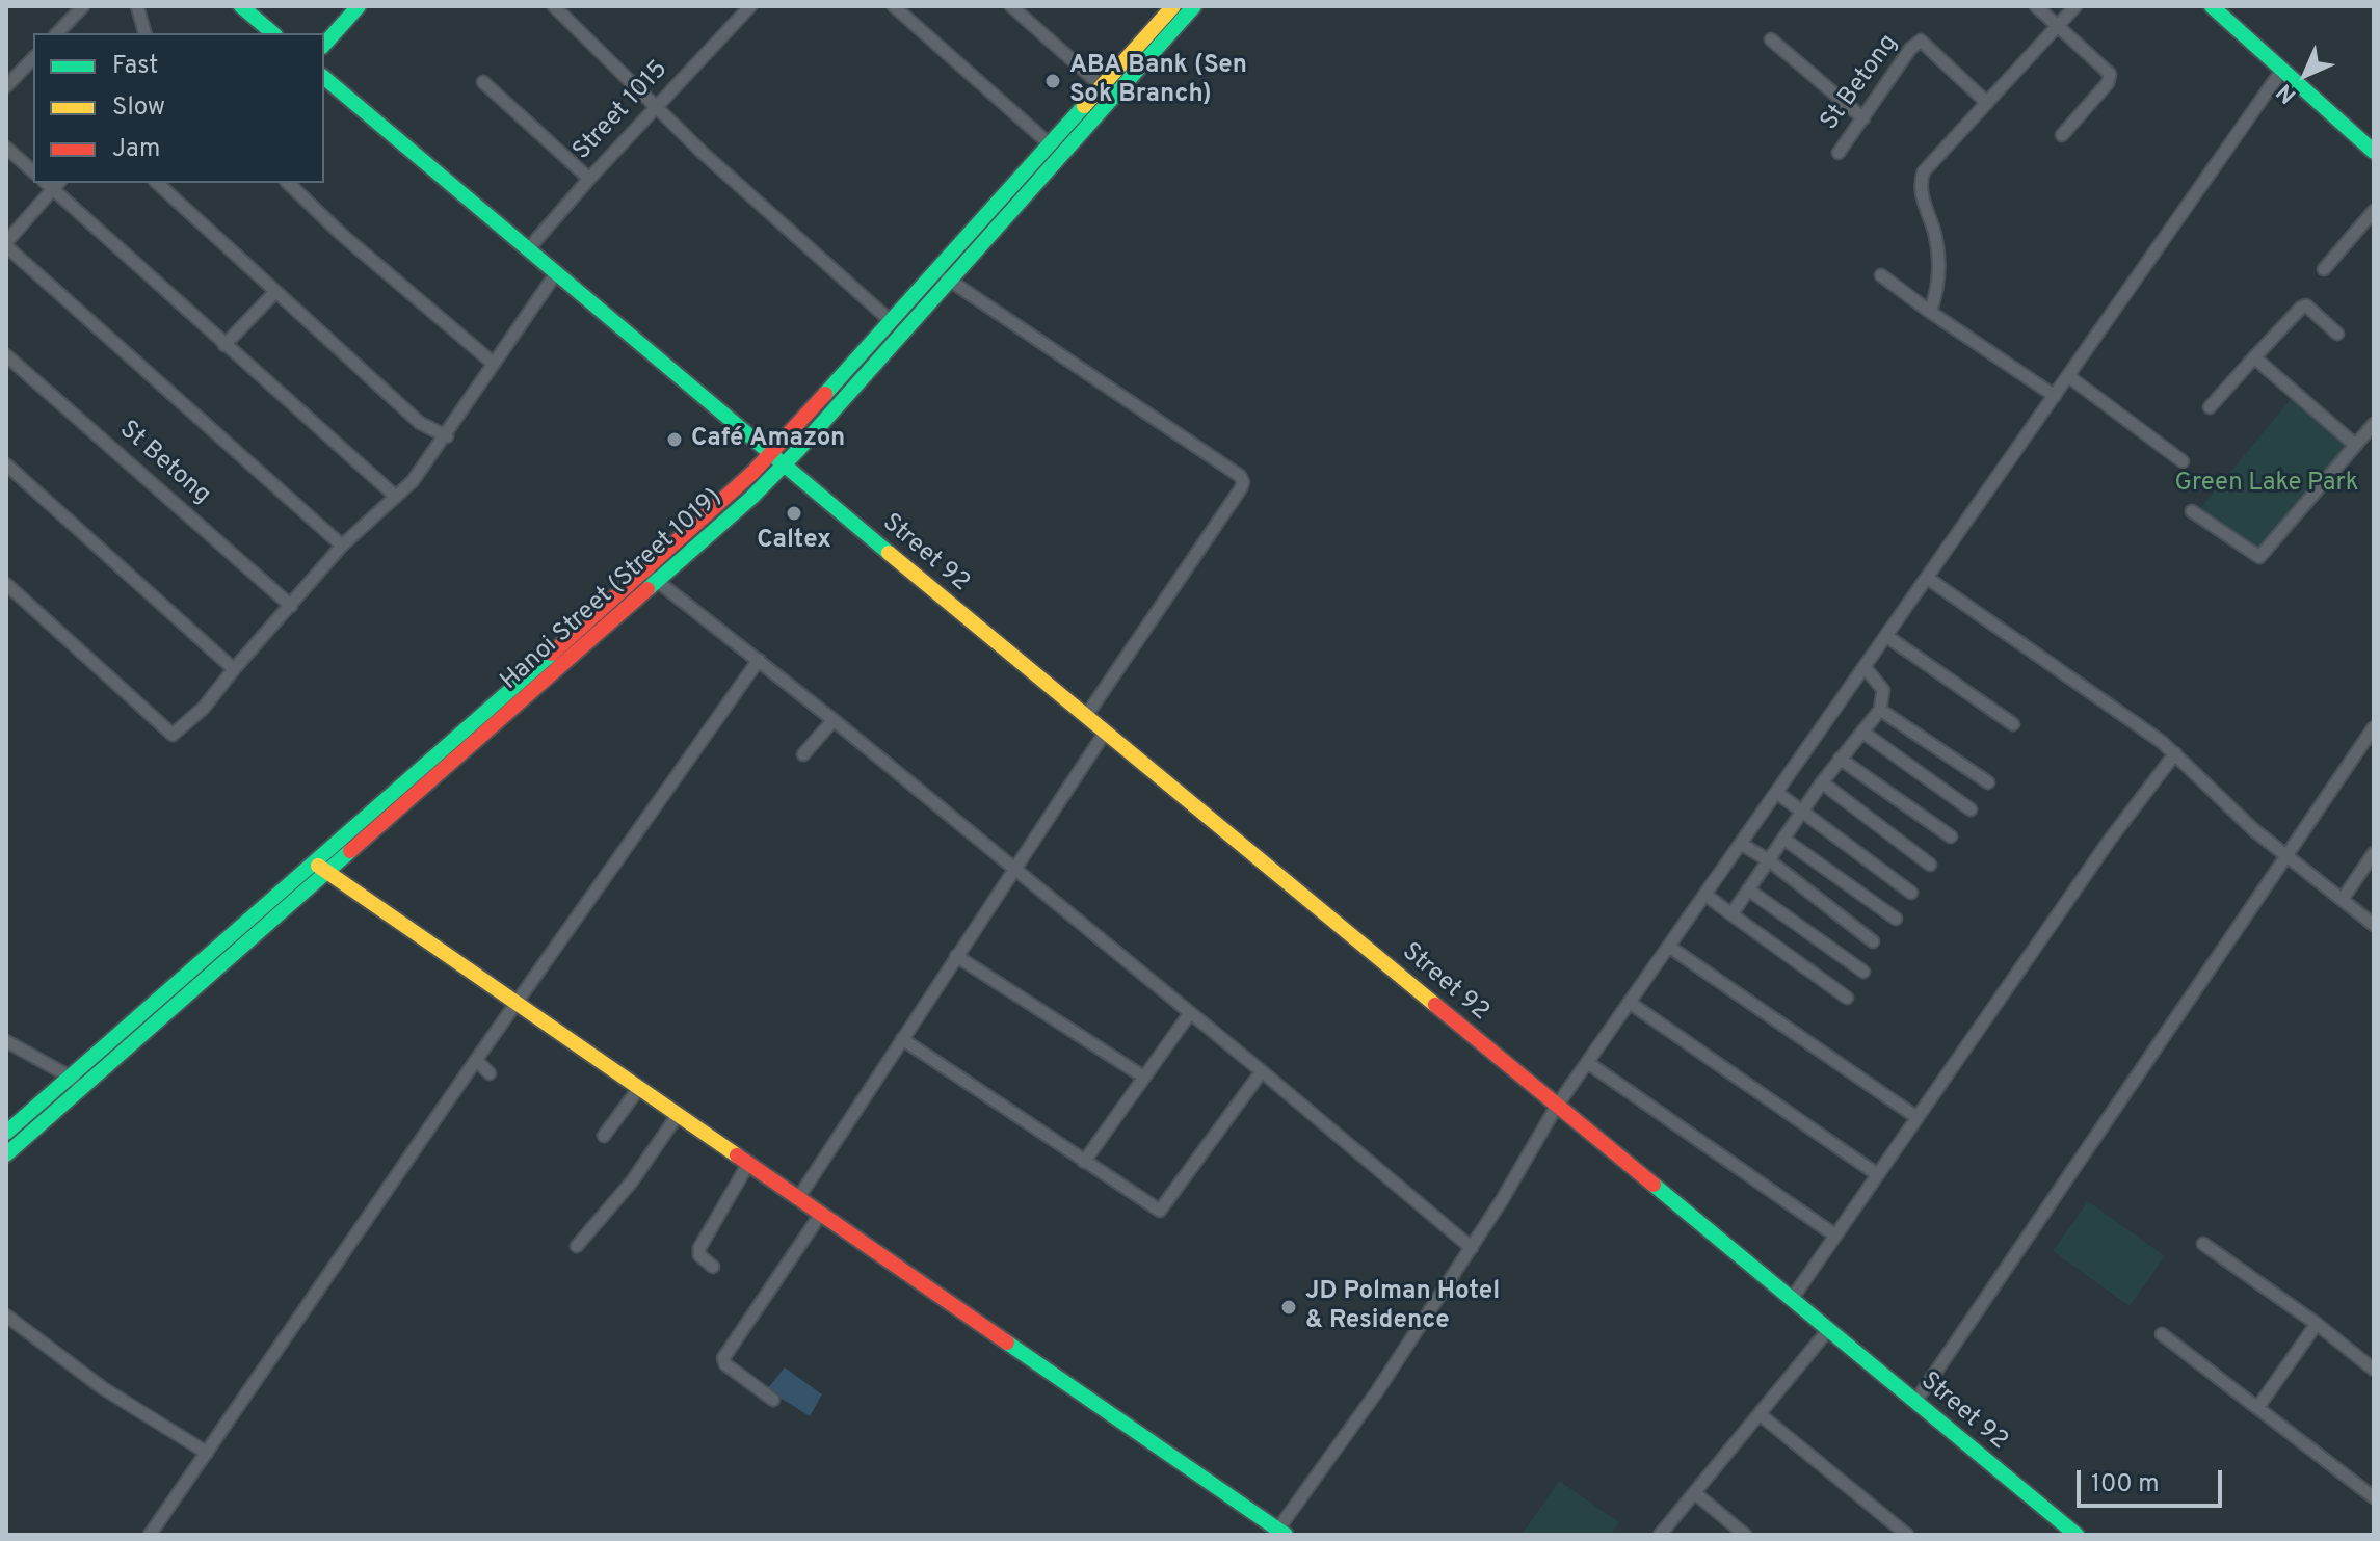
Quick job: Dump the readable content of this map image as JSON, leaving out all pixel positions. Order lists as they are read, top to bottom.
{
  "streets": {
    "main road": ["Street 92", "Hanoi Street (Street 1019)"],
    "street": ["St Betong", "Street 1015"]
  },
  "crossings": [
    ["Street 1015", "Street 92"],
    ["Street 92", "Hanoi Street (Street 1019)"]
  ],
  "parks": ["Green Lake Park"],
  "places": [
    "ABA Bank (Sen Sok Branch)",
    "Café Amazon",
    "Caltex",
    "JD Polman Hotel & Residence"
  ],
  "legend": ["Fast", "Slow", "Jam"],
  "scale_bar": "100 m",
  "north": "bottom left"
}
